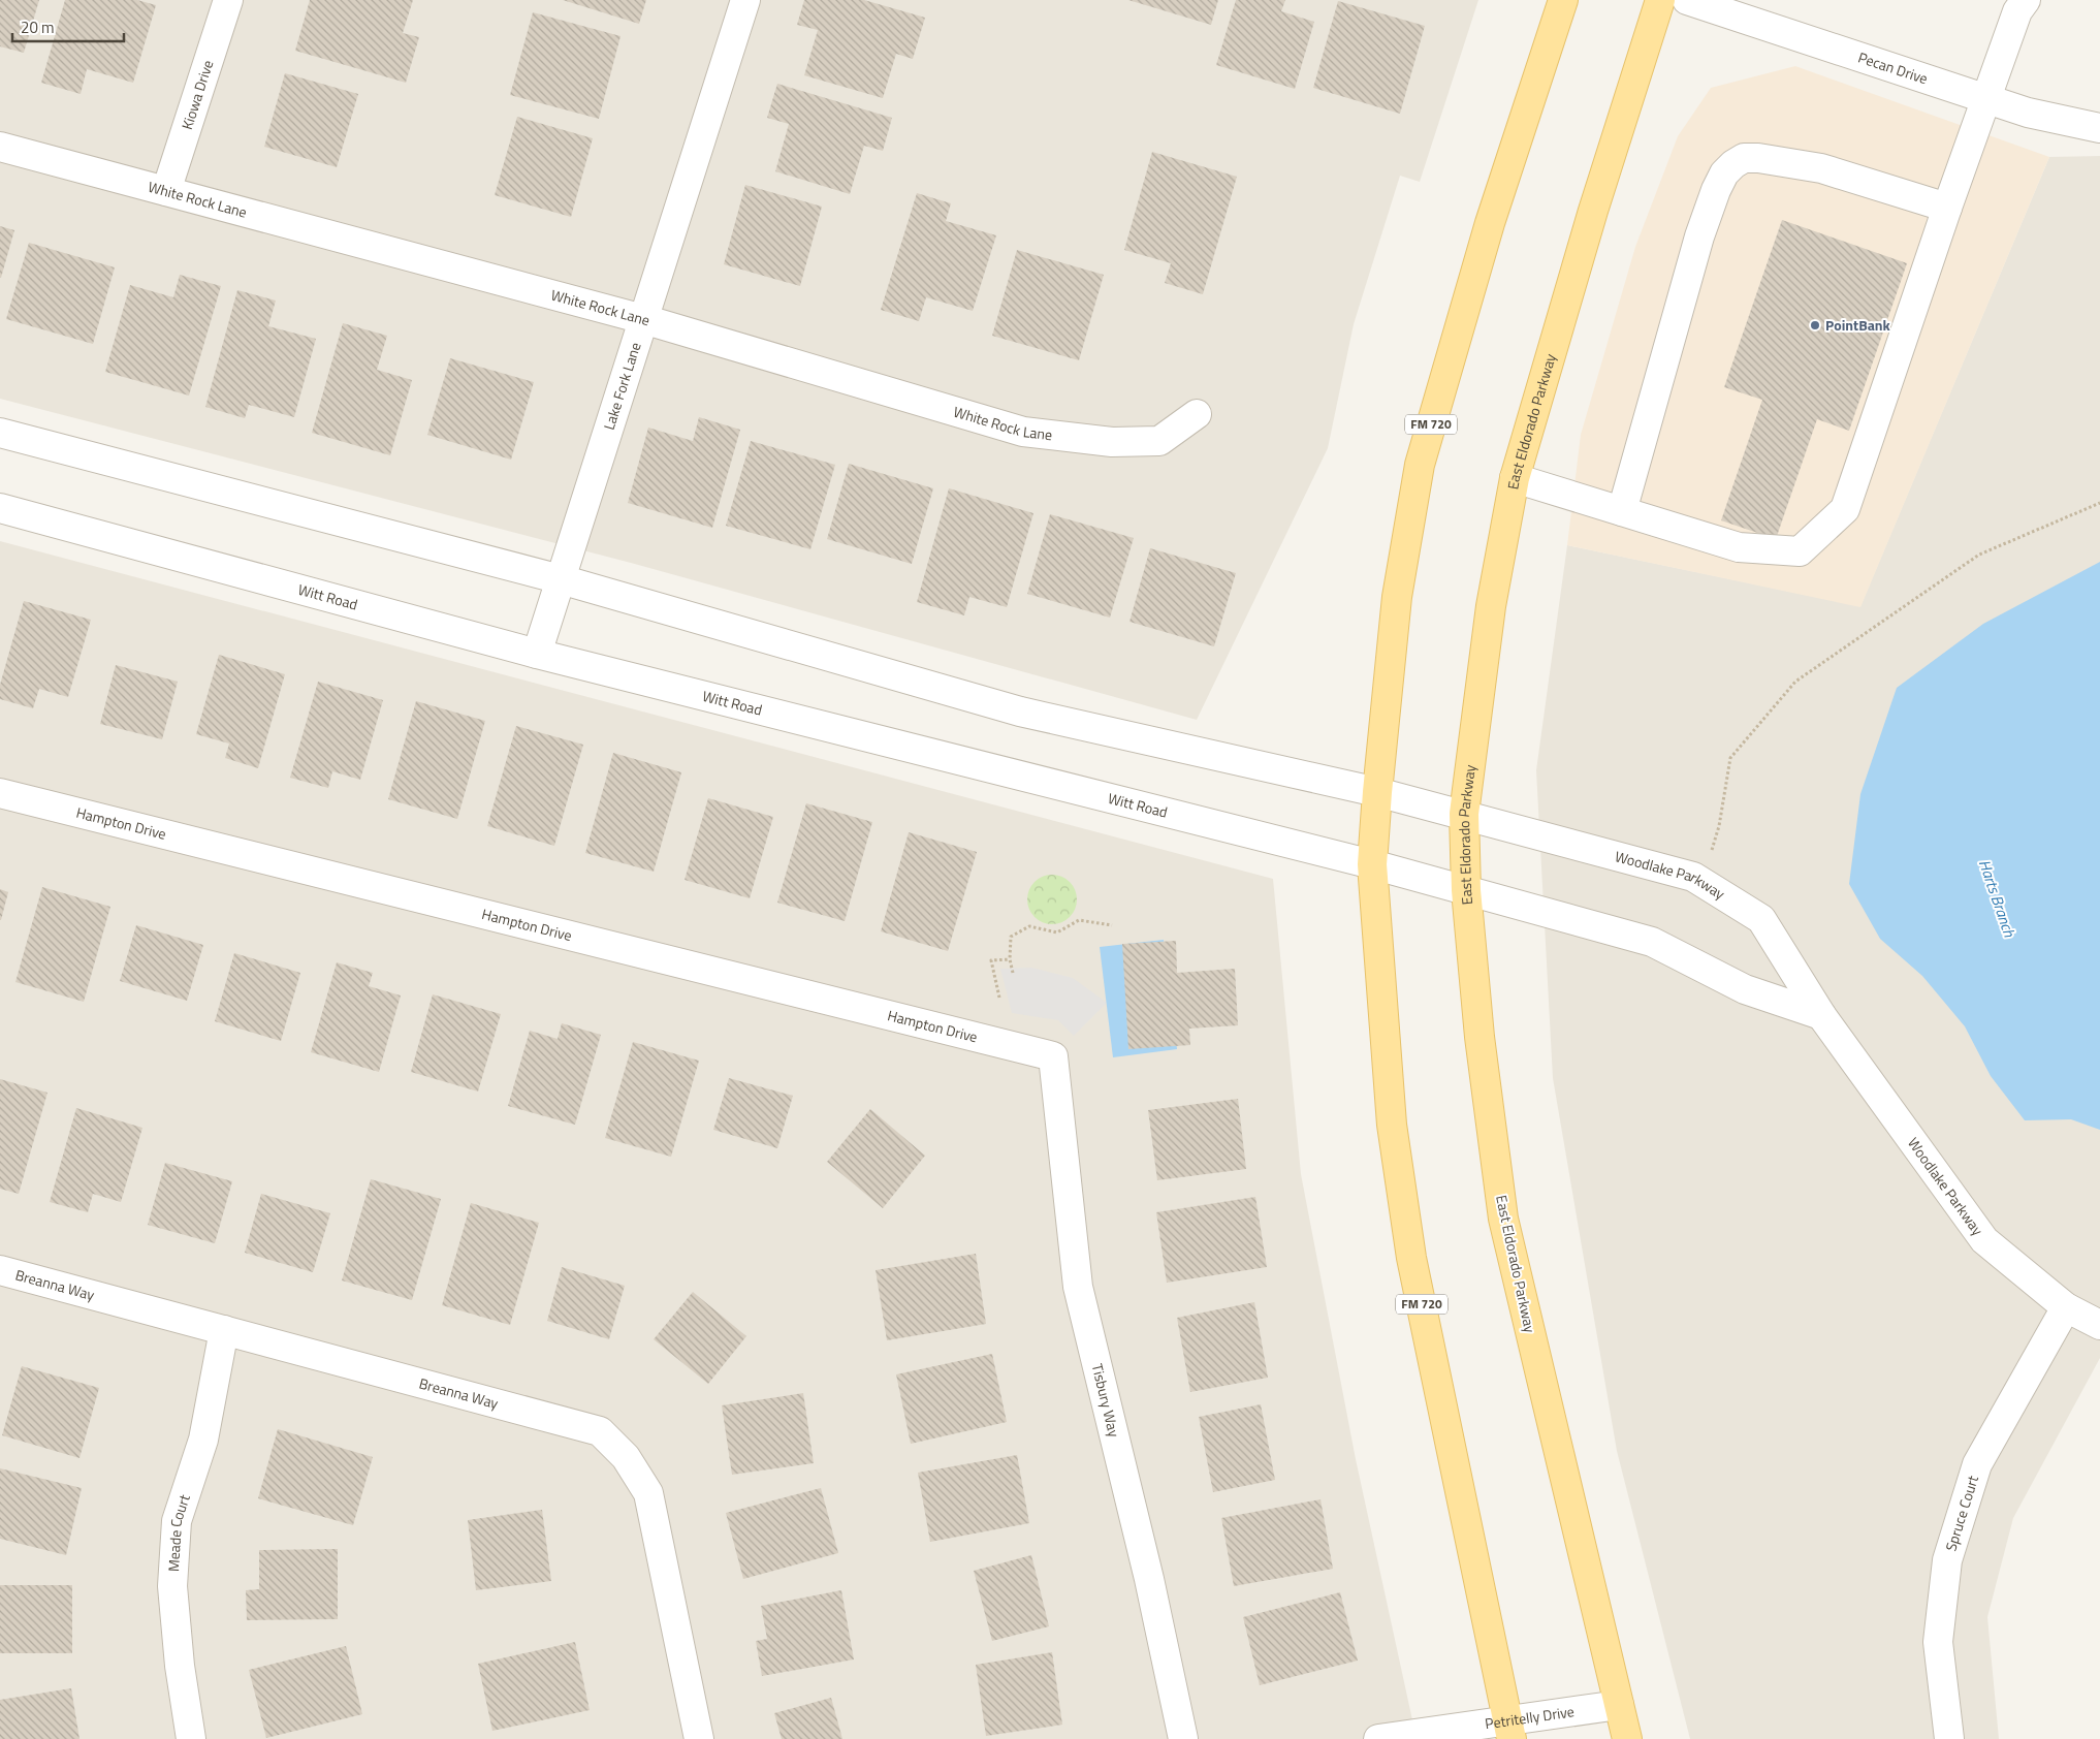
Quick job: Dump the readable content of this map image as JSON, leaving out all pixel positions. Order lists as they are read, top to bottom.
{
  "streets": {
    "main road": ["East Eldorado Parkway", "FM 720"],
    "street": [
      "Pecan Drive",
      "Kiowa Drive",
      "White Rock Lane",
      "Lake Fork Lane",
      "Witt Road",
      "Hampton Drive",
      "Woodlake Parkway",
      "Breanna Way",
      "Tisbury Way",
      "Spruce Court",
      "Meade Court",
      "Petritelly Drive"
    ]
  },
  "crossings": [
    ["Kiowa Drive", "White Rock Lane"],
    ["White Rock Lane", "Lake Fork Lane"],
    ["Lake Fork Lane", "Witt Road"],
    ["East Eldorado Parkway", "Witt Road"],
    ["East Eldorado Parkway", "Woodlake Parkway"],
    ["East Eldorado Parkway", "Petritelly Drive"],
    ["FM 720", "Witt Road"],
    ["FM 720", "Petritelly Drive"],
    ["Hampton Drive", "Tisbury Way"],
    ["Woodlake Parkway", "Spruce Court"],
    ["Breanna Way", "Meade Court"]
  ],
  "water": ["Harts Branch"],
  "places": ["PointBank"],
  "scale_bar": "20 m"
}
